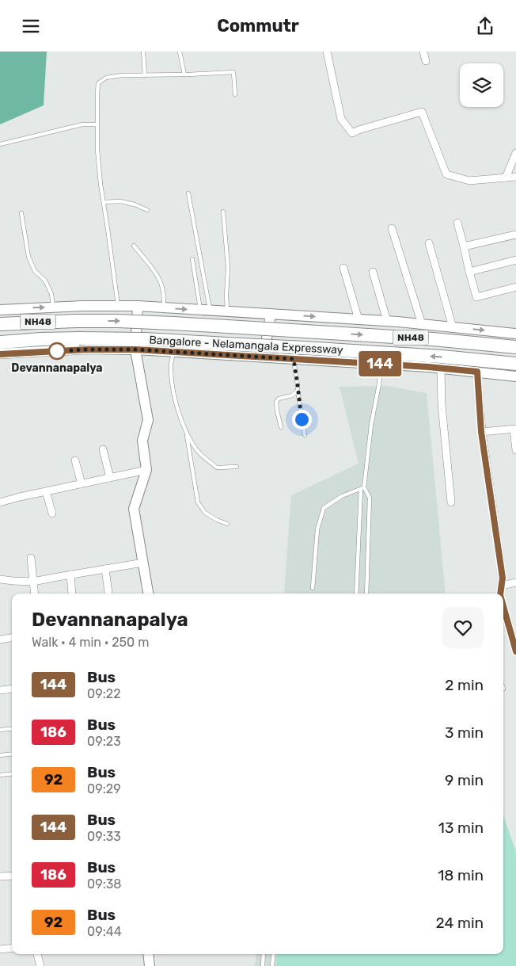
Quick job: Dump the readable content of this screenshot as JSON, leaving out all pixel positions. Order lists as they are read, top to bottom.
{
  "streets": {
    "highway": ["NH48", "Bangalore - Nelamangala Expressway"]
  },
  "places": ["Devannanapalya"],
  "lines": ["bus line 144"],
  "page": {
    "header": "Commutr",
    "on_map": "144",
    "heading": ["Devannanapalya", "Walk · 4 min · 250 m"],
    "list": [
      {
        "mark": "144",
        "name": "Bus",
        "note": "09:22",
        "value": "2 min"
      },
      {
        "mark": "186",
        "name": "Bus",
        "note": "09:23",
        "value": "3 min"
      },
      {
        "mark": "92",
        "name": "Bus",
        "note": "09:29",
        "value": "9 min"
      },
      {
        "mark": "144",
        "name": "Bus",
        "note": "09:33",
        "value": "13 min"
      },
      {
        "mark": "186",
        "name": "Bus",
        "note": "09:38",
        "value": "18 min"
      },
      {
        "mark": "92",
        "name": "Bus",
        "note": "09:44",
        "value": "24 min"
      }
    ]
  }
}
